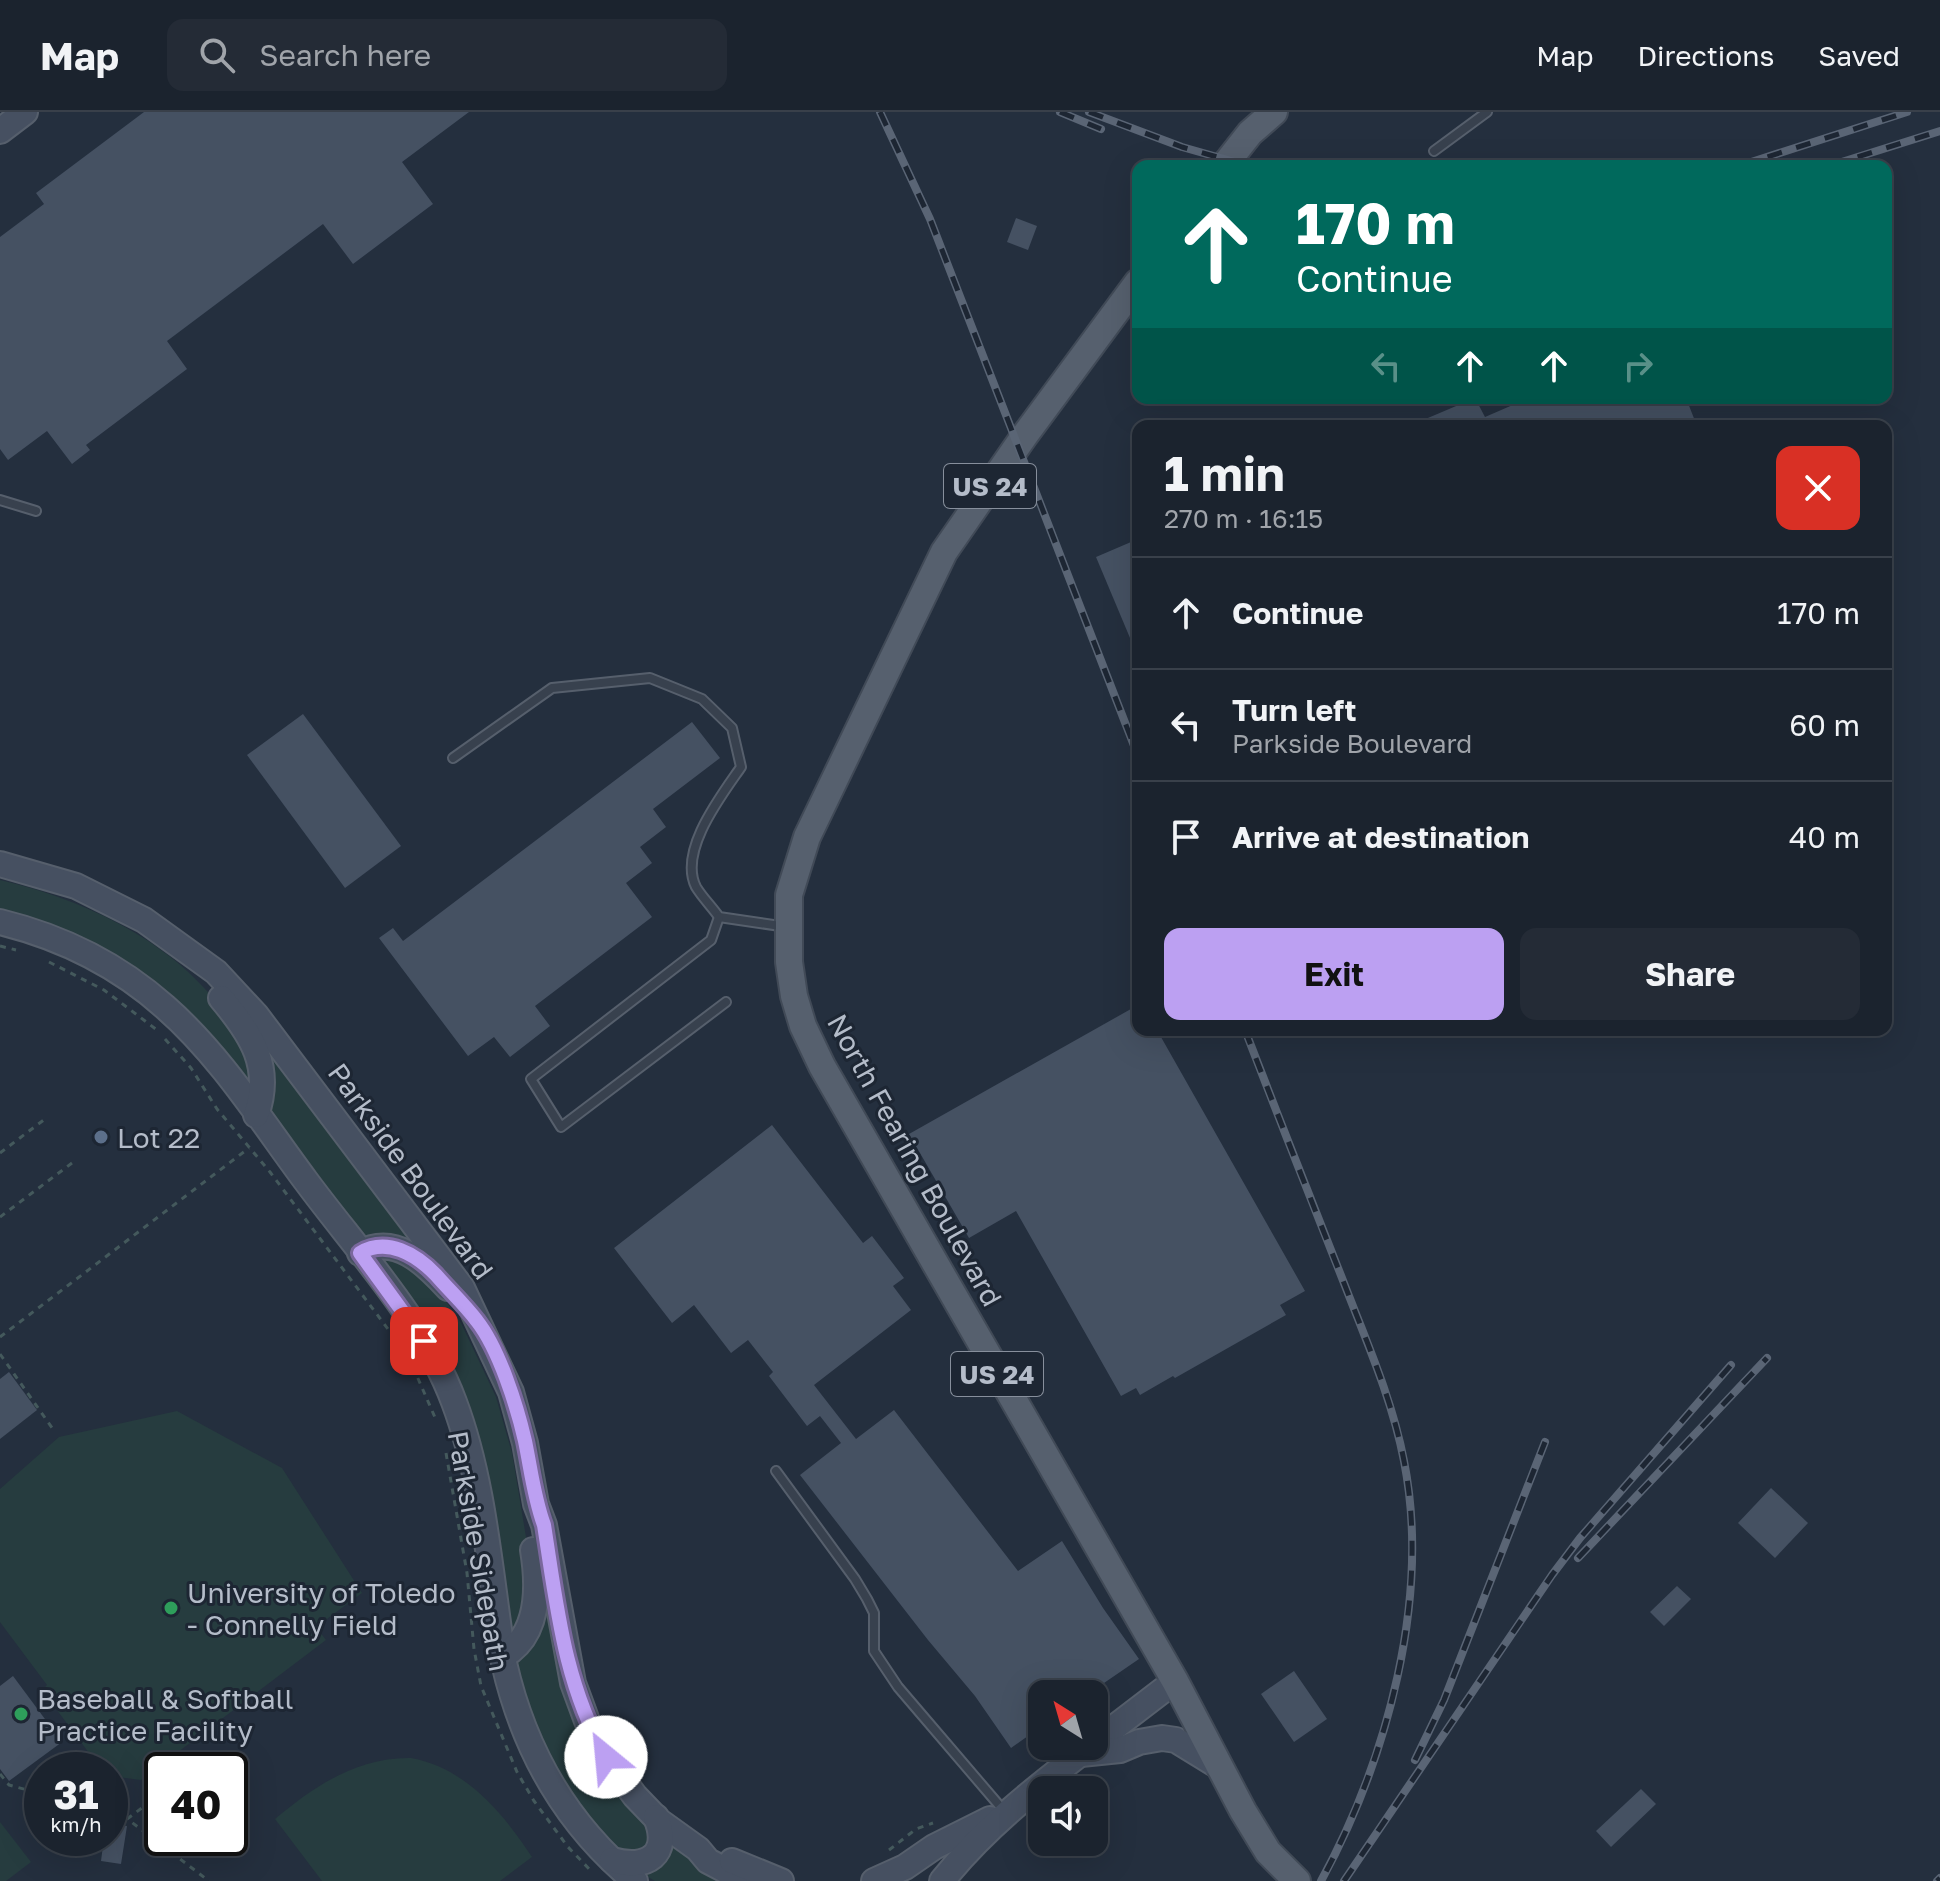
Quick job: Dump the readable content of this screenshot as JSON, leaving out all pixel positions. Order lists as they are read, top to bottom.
{
  "streets": {
    "main road": ["US 24", "North Fearing Boulevard"],
    "street": ["Parkside Boulevard"],
    "path": ["Parkside Sidepath"]
  },
  "crossings": [
    ["US 24", "North Fearing Boulevard"]
  ],
  "places": ["Lot 22", "University of Toledo - Connelly Field", "Baseball & Softball Practice Facility"],
  "north": "top left",
  "page": {
    "header": "Map",
    "search": "Search here",
    "nav": ["Map", "Directions", "Saved"],
    "turn": ["170 m", "Continue"],
    "heading": ["1 min", "270 m · 16:15"],
    "list": [
      {
        "name": "Continue",
        "value": "170 m"
      },
      {
        "name": "Turn left",
        "note": "Parkside Boulevard",
        "value": "60 m"
      },
      {
        "name": "Arrive at destination",
        "value": "40 m"
      }
    ],
    "buttons": ["Exit", "Share"],
    "speed": "31 km/h",
    "limit": "40"
  }
}
